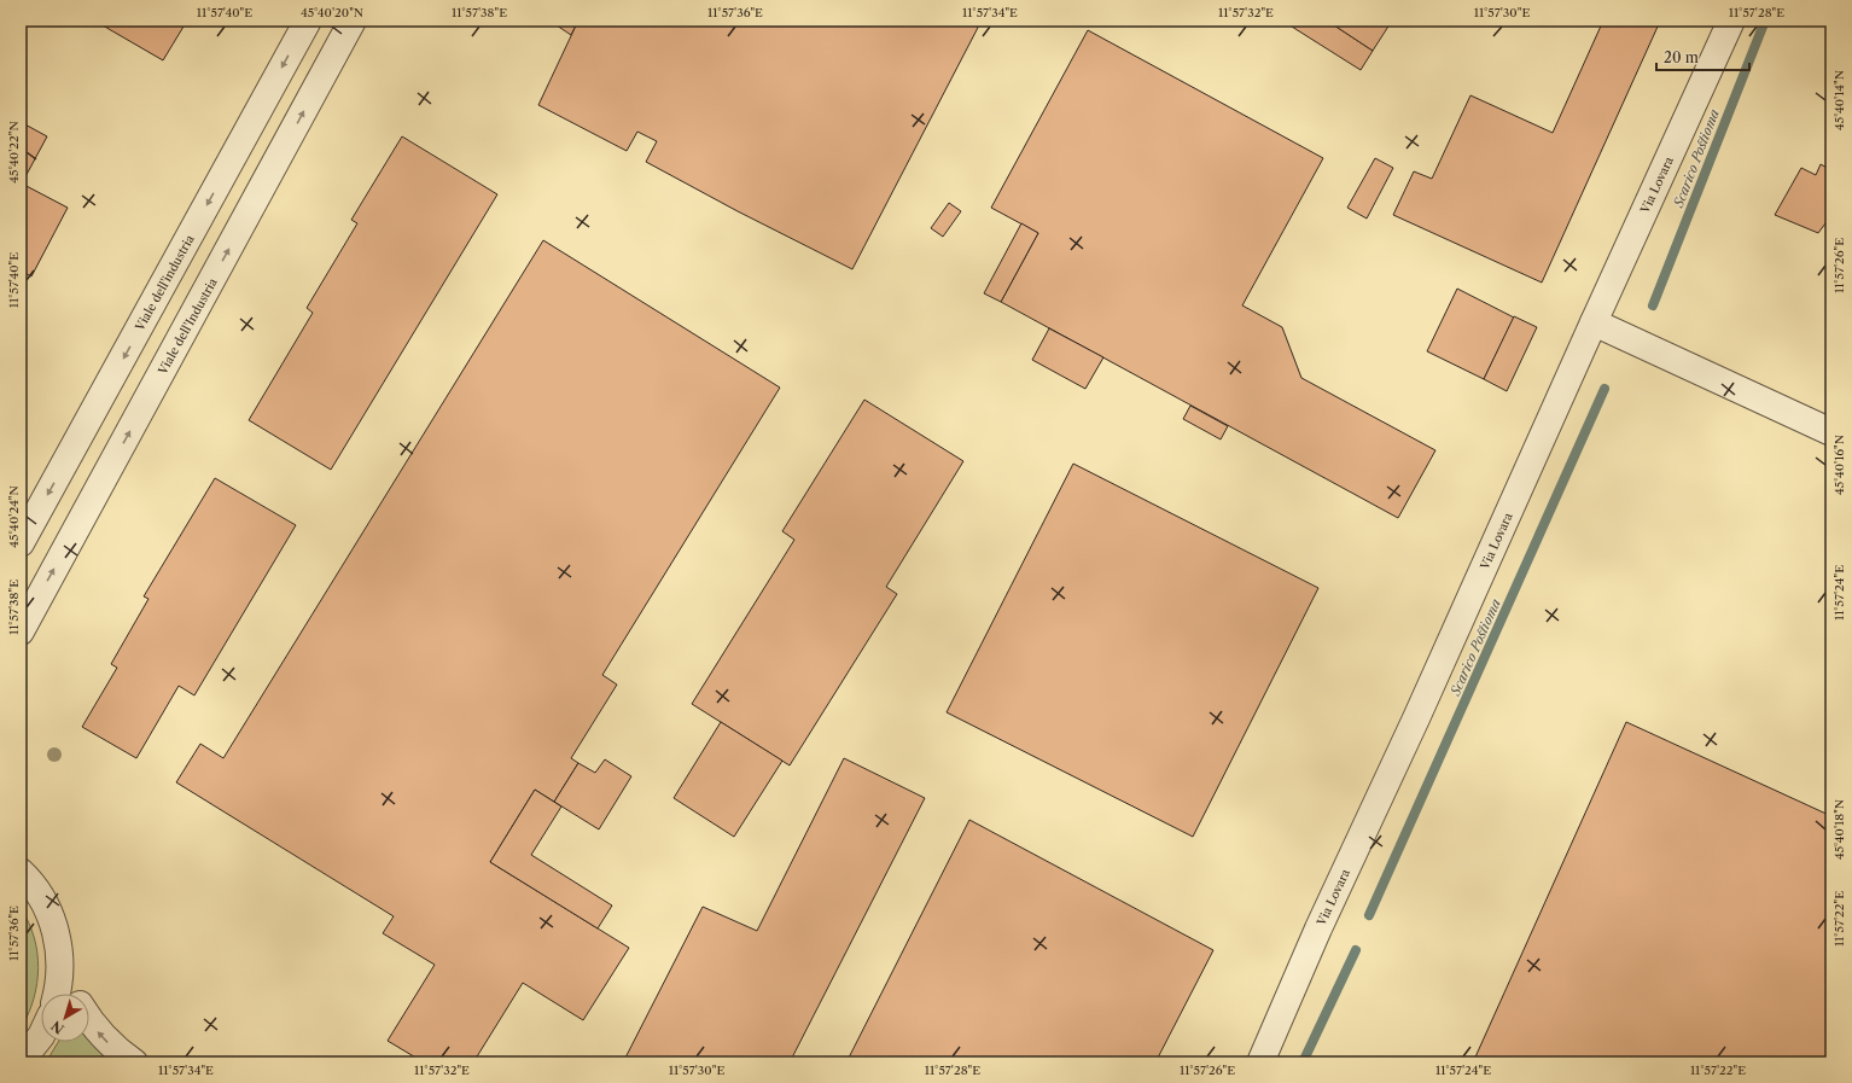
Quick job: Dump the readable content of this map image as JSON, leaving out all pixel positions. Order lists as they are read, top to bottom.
{
  "streets": {
    "street": ["Via Lovara", "Viale dell'industria", "Viale dell'Industria"]
  },
  "one_way": ["Viale dell'industria", "Viale dell'Industria"],
  "water": ["Scarico Postioma"],
  "scale_bar": "20 m",
  "north": "bottom left",
  "coordinates": [
    "11°57'40\"E",
    "45°40'20\"N",
    "11°57'38\"E",
    "11°57'36\"E",
    "11°57'34\"E",
    "11°57'32\"E",
    "11°57'30\"E",
    "11°57'28\"E",
    "45°40'14\"N",
    "45°40'22\"N",
    "11°57'26\"E",
    "45°40'16\"N",
    "45°40'24\"N",
    "11°57'24\"E",
    "45°40'18\"N",
    "11°57'22\"E"
  ]
}
